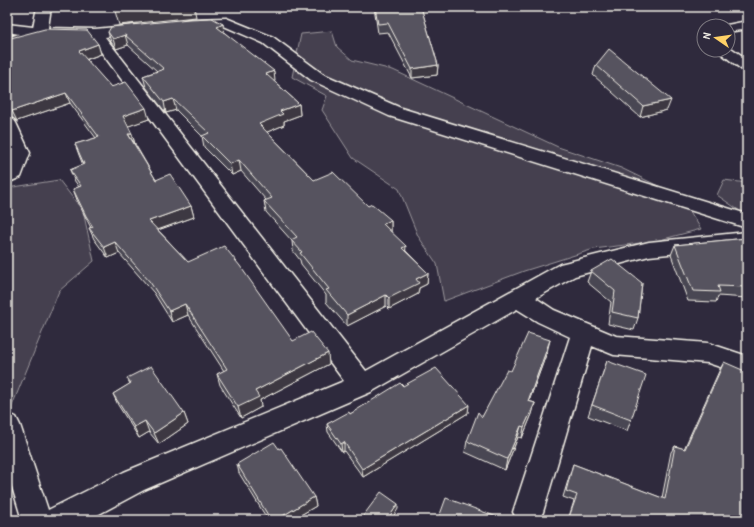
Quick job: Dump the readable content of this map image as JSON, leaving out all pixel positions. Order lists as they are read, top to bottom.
{
  "north": "left"
}
